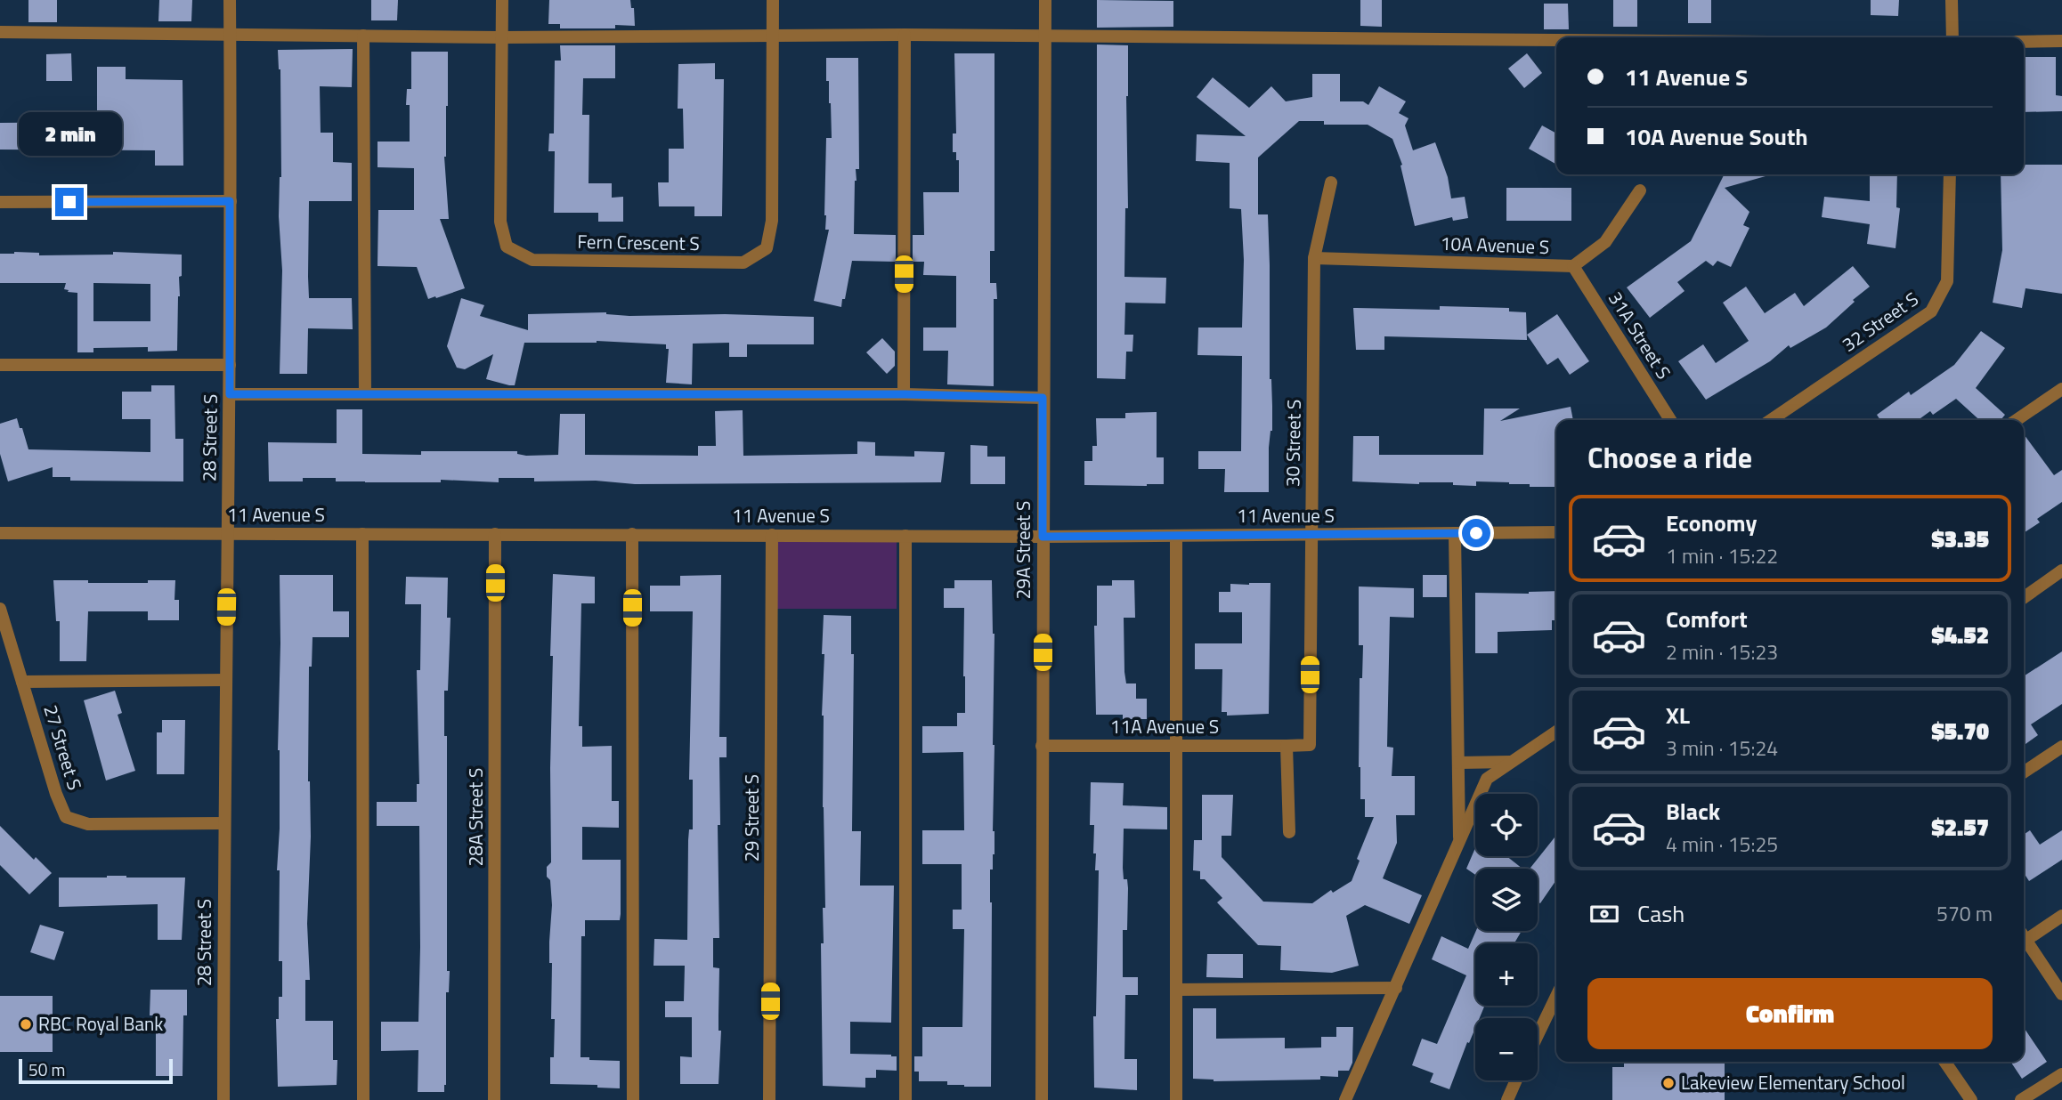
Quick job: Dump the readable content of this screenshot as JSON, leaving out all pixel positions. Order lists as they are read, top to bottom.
{
  "streets": {
    "street": [
      "Fern Crescent S",
      "10A Avenue S",
      "32 Street S",
      "31A Street S",
      "28 Street S",
      "30 Street S",
      "11 Avenue S",
      "29A Street S",
      "11A Avenue S",
      "27 Street S",
      "28A Street S",
      "29 Street S"
    ]
  },
  "crossings": [
    ["10A Avenue S", "31A Street S"],
    ["10A Avenue S", "30 Street S"],
    ["28 Street S", "11 Avenue S"],
    ["28 Street S", "27 Street S"],
    ["30 Street S", "11 Avenue S"],
    ["30 Street S", "11A Avenue S"],
    ["11 Avenue S", "29A Street S"],
    ["11 Avenue S", "28A Street S"],
    ["11 Avenue S", "29 Street S"],
    ["29A Street S", "11A Avenue S"]
  ],
  "places": ["RBC Royal Bank", "Lakeview Elementary School"],
  "scale_bar": "50 m",
  "page": {
    "banner": ["11 Avenue S", "10A Avenue South"],
    "bubble": "2 min",
    "heading": "Choose a ride",
    "list": [
      {
        "name": "Economy",
        "note": "1 min · 15:22",
        "value": "$3.35"
      },
      {
        "name": "Comfort",
        "note": "2 min · 15:23",
        "value": "$4.52"
      },
      {
        "name": "XL",
        "note": "3 min · 15:24",
        "value": "$5.70"
      },
      {
        "name": "Black",
        "note": "4 min · 15:25",
        "value": "$2.57"
      }
    ],
    "map_buttons": ["+", "−"],
    "pay": ["Cash", "570 m"],
    "buttons": "Confirm",
    "scale": "50 m"
  }
}
